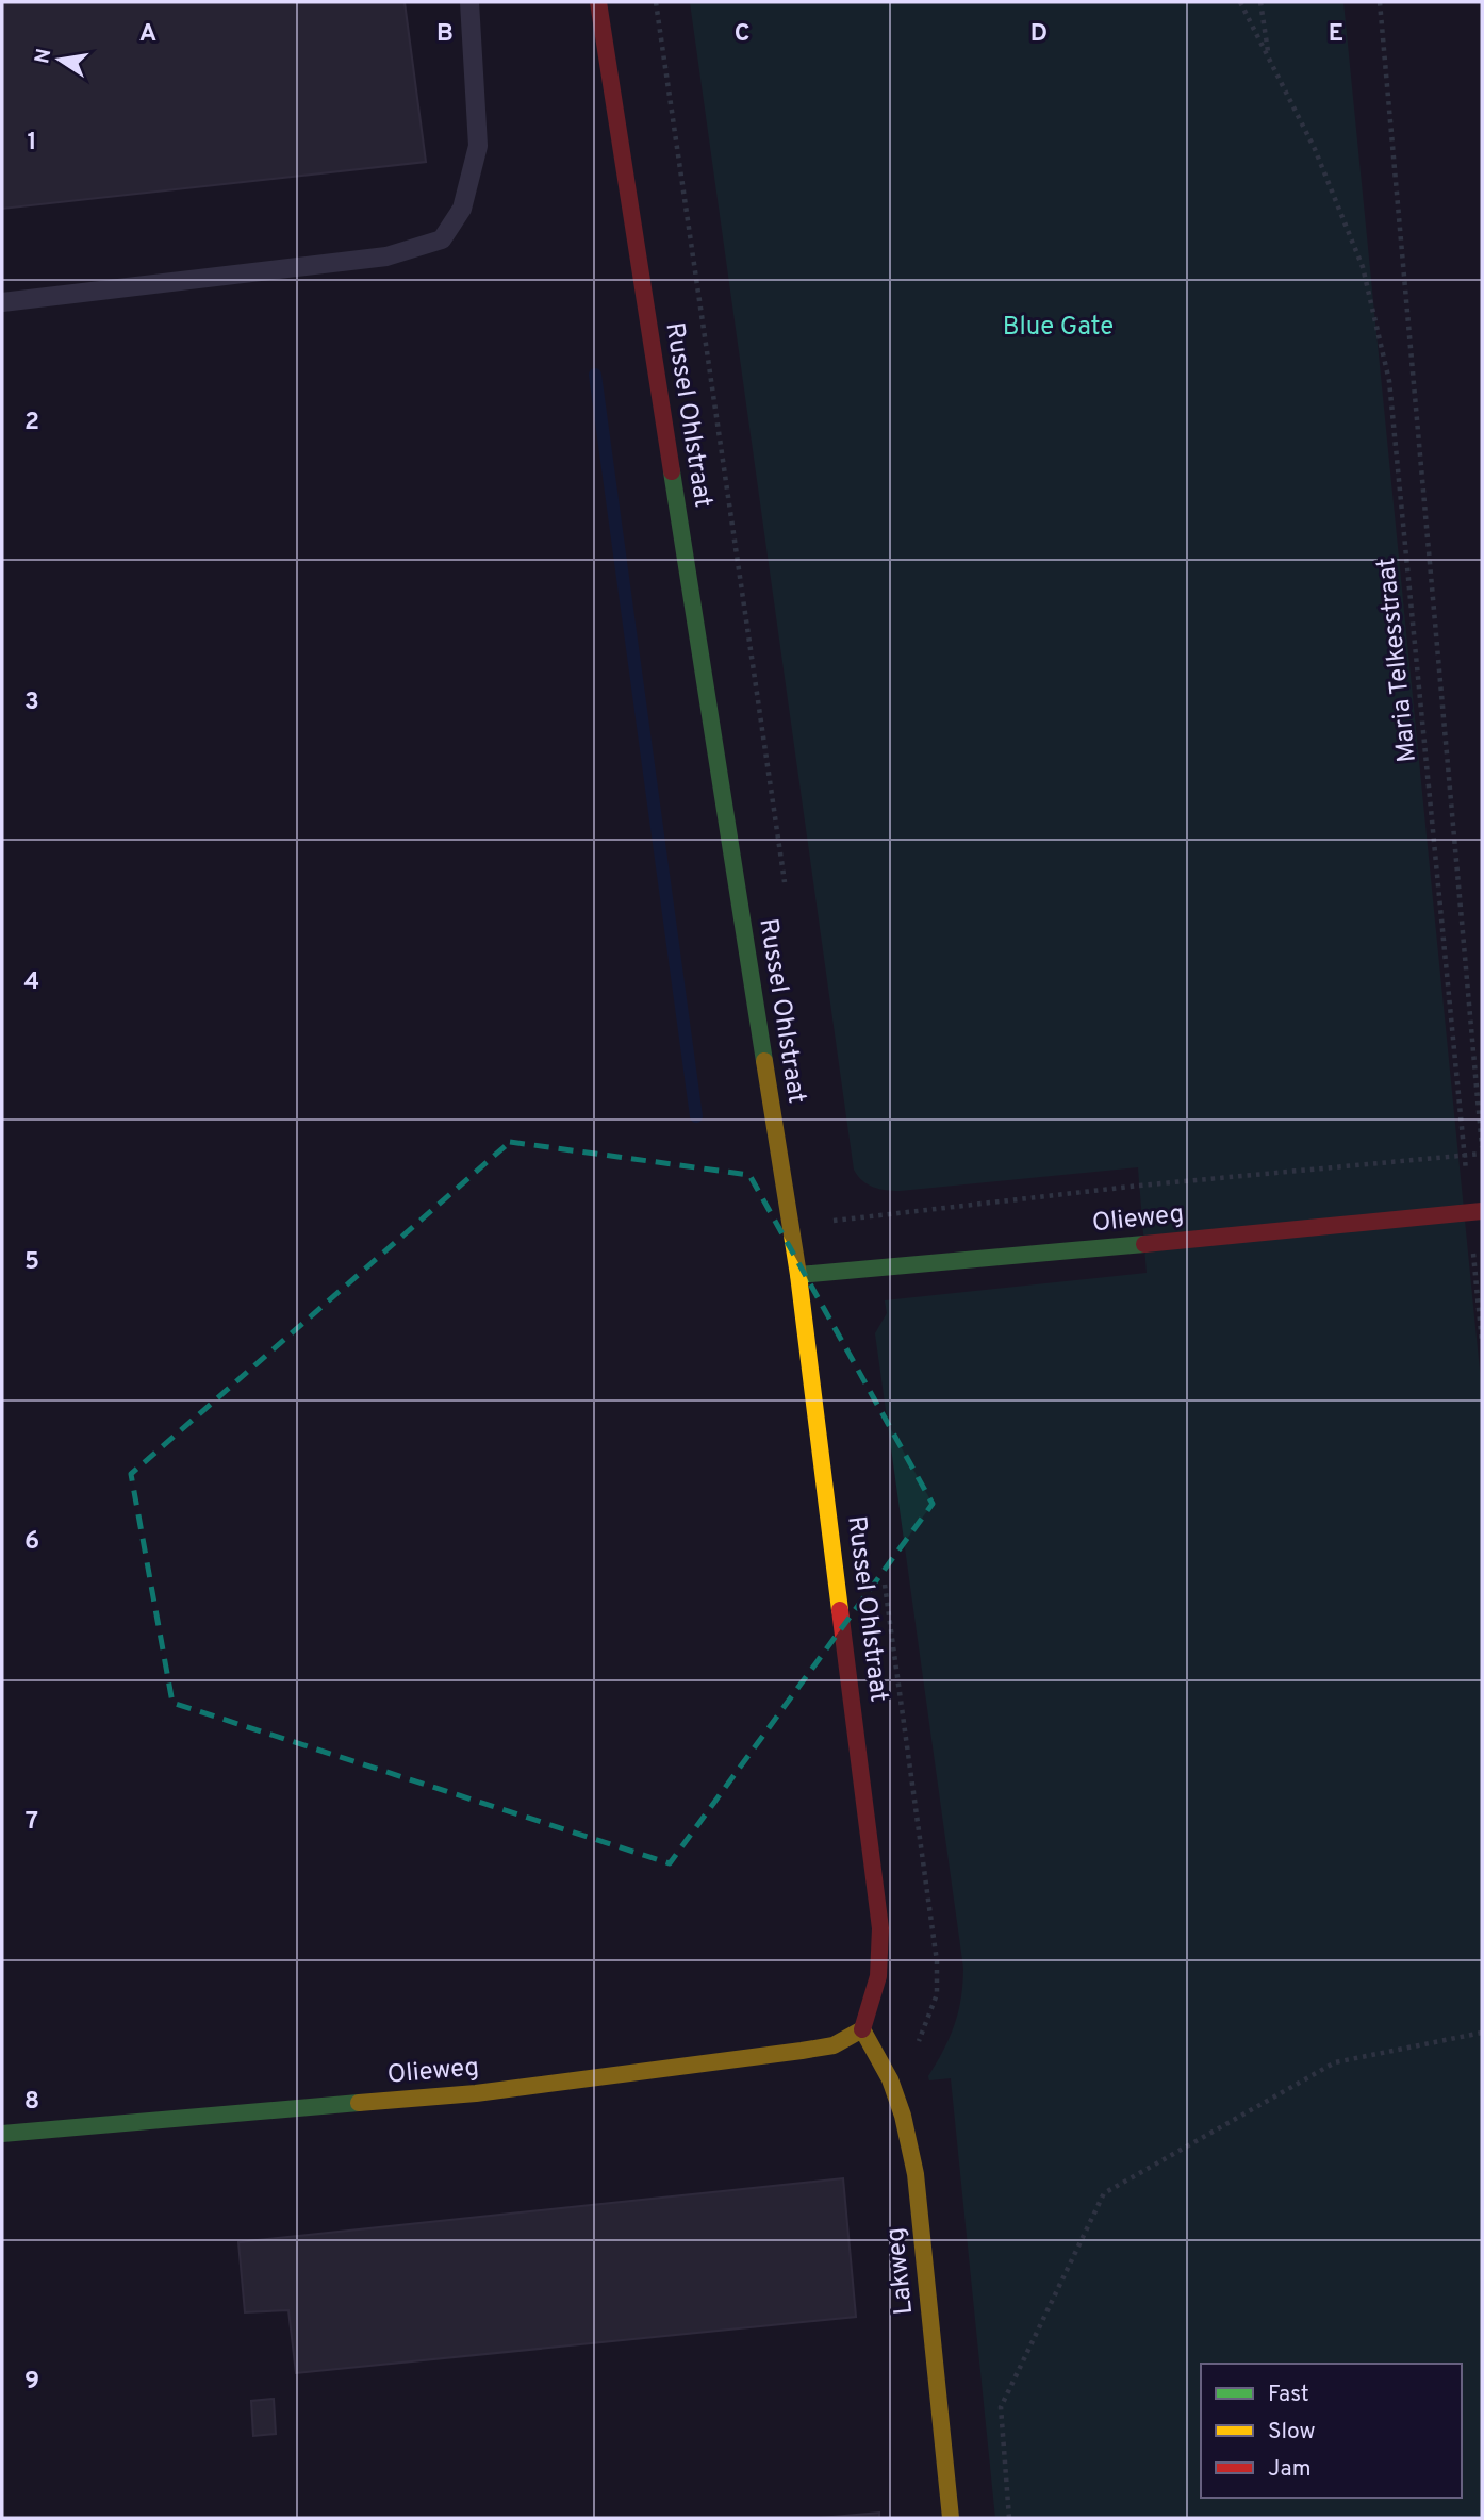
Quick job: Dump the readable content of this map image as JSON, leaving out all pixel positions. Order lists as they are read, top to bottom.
{
  "streets": {
    "street": ["Russel Ohlstraat", "Olieweg", "Lakweg"],
    "path": ["Maria Telkesstraat"]
  },
  "crossings": [
    ["Russel Ohlstraat", "Olieweg"],
    ["Russel Ohlstraat", "Lakweg"],
    ["Olieweg", "Lakweg"]
  ],
  "parks": ["Blue Gate"],
  "legend": ["Fast", "Slow", "Jam"],
  "north": "left",
  "grid": {
    "columns": [
      "A",
      "B",
      "C",
      "D",
      "E"
    ],
    "rows": [
      "1",
      "2",
      "3",
      "4",
      "5",
      "6",
      "7",
      "8",
      "9"
    ]
  }
}
